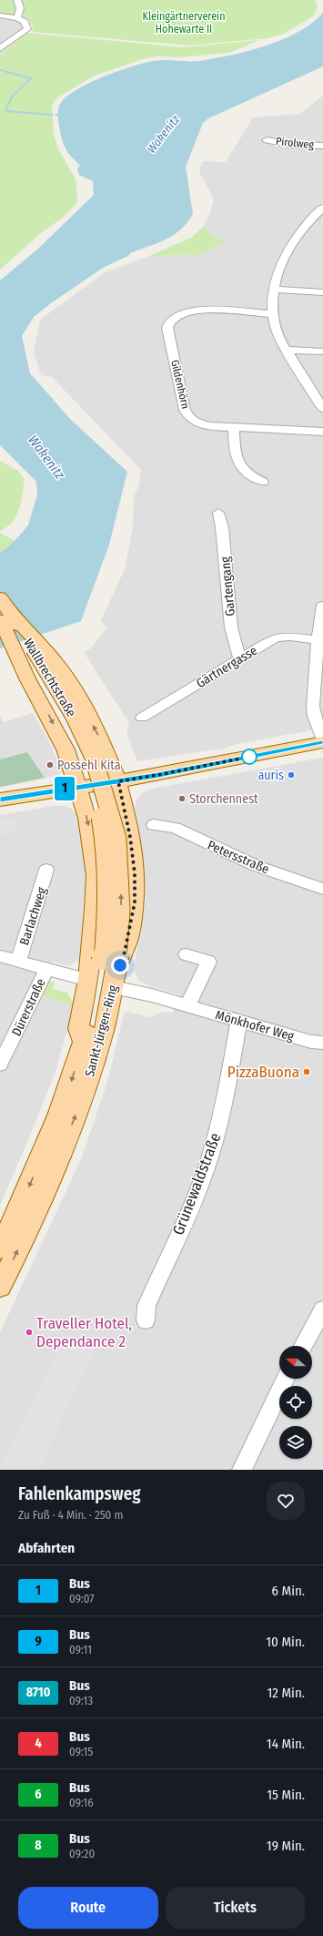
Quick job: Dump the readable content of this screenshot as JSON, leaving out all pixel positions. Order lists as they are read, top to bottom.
{
  "streets": {
    "main road": ["Wallbrechtstraße", "Sankt-Jürgen-Ring"],
    "street": [
      "Pirolweg",
      "Gildenhörn",
      "Gartengang",
      "Gärtnergasse",
      "Petersstraße",
      "Barlachweg",
      "Dürerstraße",
      "Mönkhofer Weg",
      "Grünewaldstraße"
    ]
  },
  "crossings": [
    ["Gartengang", "Gärtnergasse"],
    ["Wallbrechtstraße", "Sankt-Jürgen-Ring"],
    ["Mönkhofer Weg", "Sankt-Jürgen-Ring"],
    ["Mönkhofer Weg", "Grünewaldstraße"]
  ],
  "water": ["Wakenitz"],
  "parks": ["Kleingärtnerverein Hohewarte II"],
  "places": [
    "Possehl Kita",
    "auris",
    "Storchennest",
    "PizzaBuona",
    "Traveller Hotel, Dependance 2"
  ],
  "lines": ["bus line 1"],
  "north": "left",
  "page": {
    "on_map": "1",
    "heading": [
      ["Fahlenkampsweg", "Zu Fuß · 4 Min. · 250 m"],
      "Abfahrten"
    ],
    "list": [
      {
        "mark": "1",
        "name": "Bus",
        "note": "09:07",
        "value": "6 Min."
      },
      {
        "mark": "9",
        "name": "Bus",
        "note": "09:11",
        "value": "10 Min."
      },
      {
        "mark": "8710",
        "name": "Bus",
        "note": "09:13",
        "value": "12 Min."
      },
      {
        "mark": "4",
        "name": "Bus",
        "note": "09:15",
        "value": "14 Min."
      },
      {
        "mark": "6",
        "name": "Bus",
        "note": "09:16",
        "value": "15 Min."
      },
      {
        "mark": "8",
        "name": "Bus",
        "note": "09:20",
        "value": "19 Min."
      }
    ],
    "buttons": ["Route", "Tickets"]
  }
}
